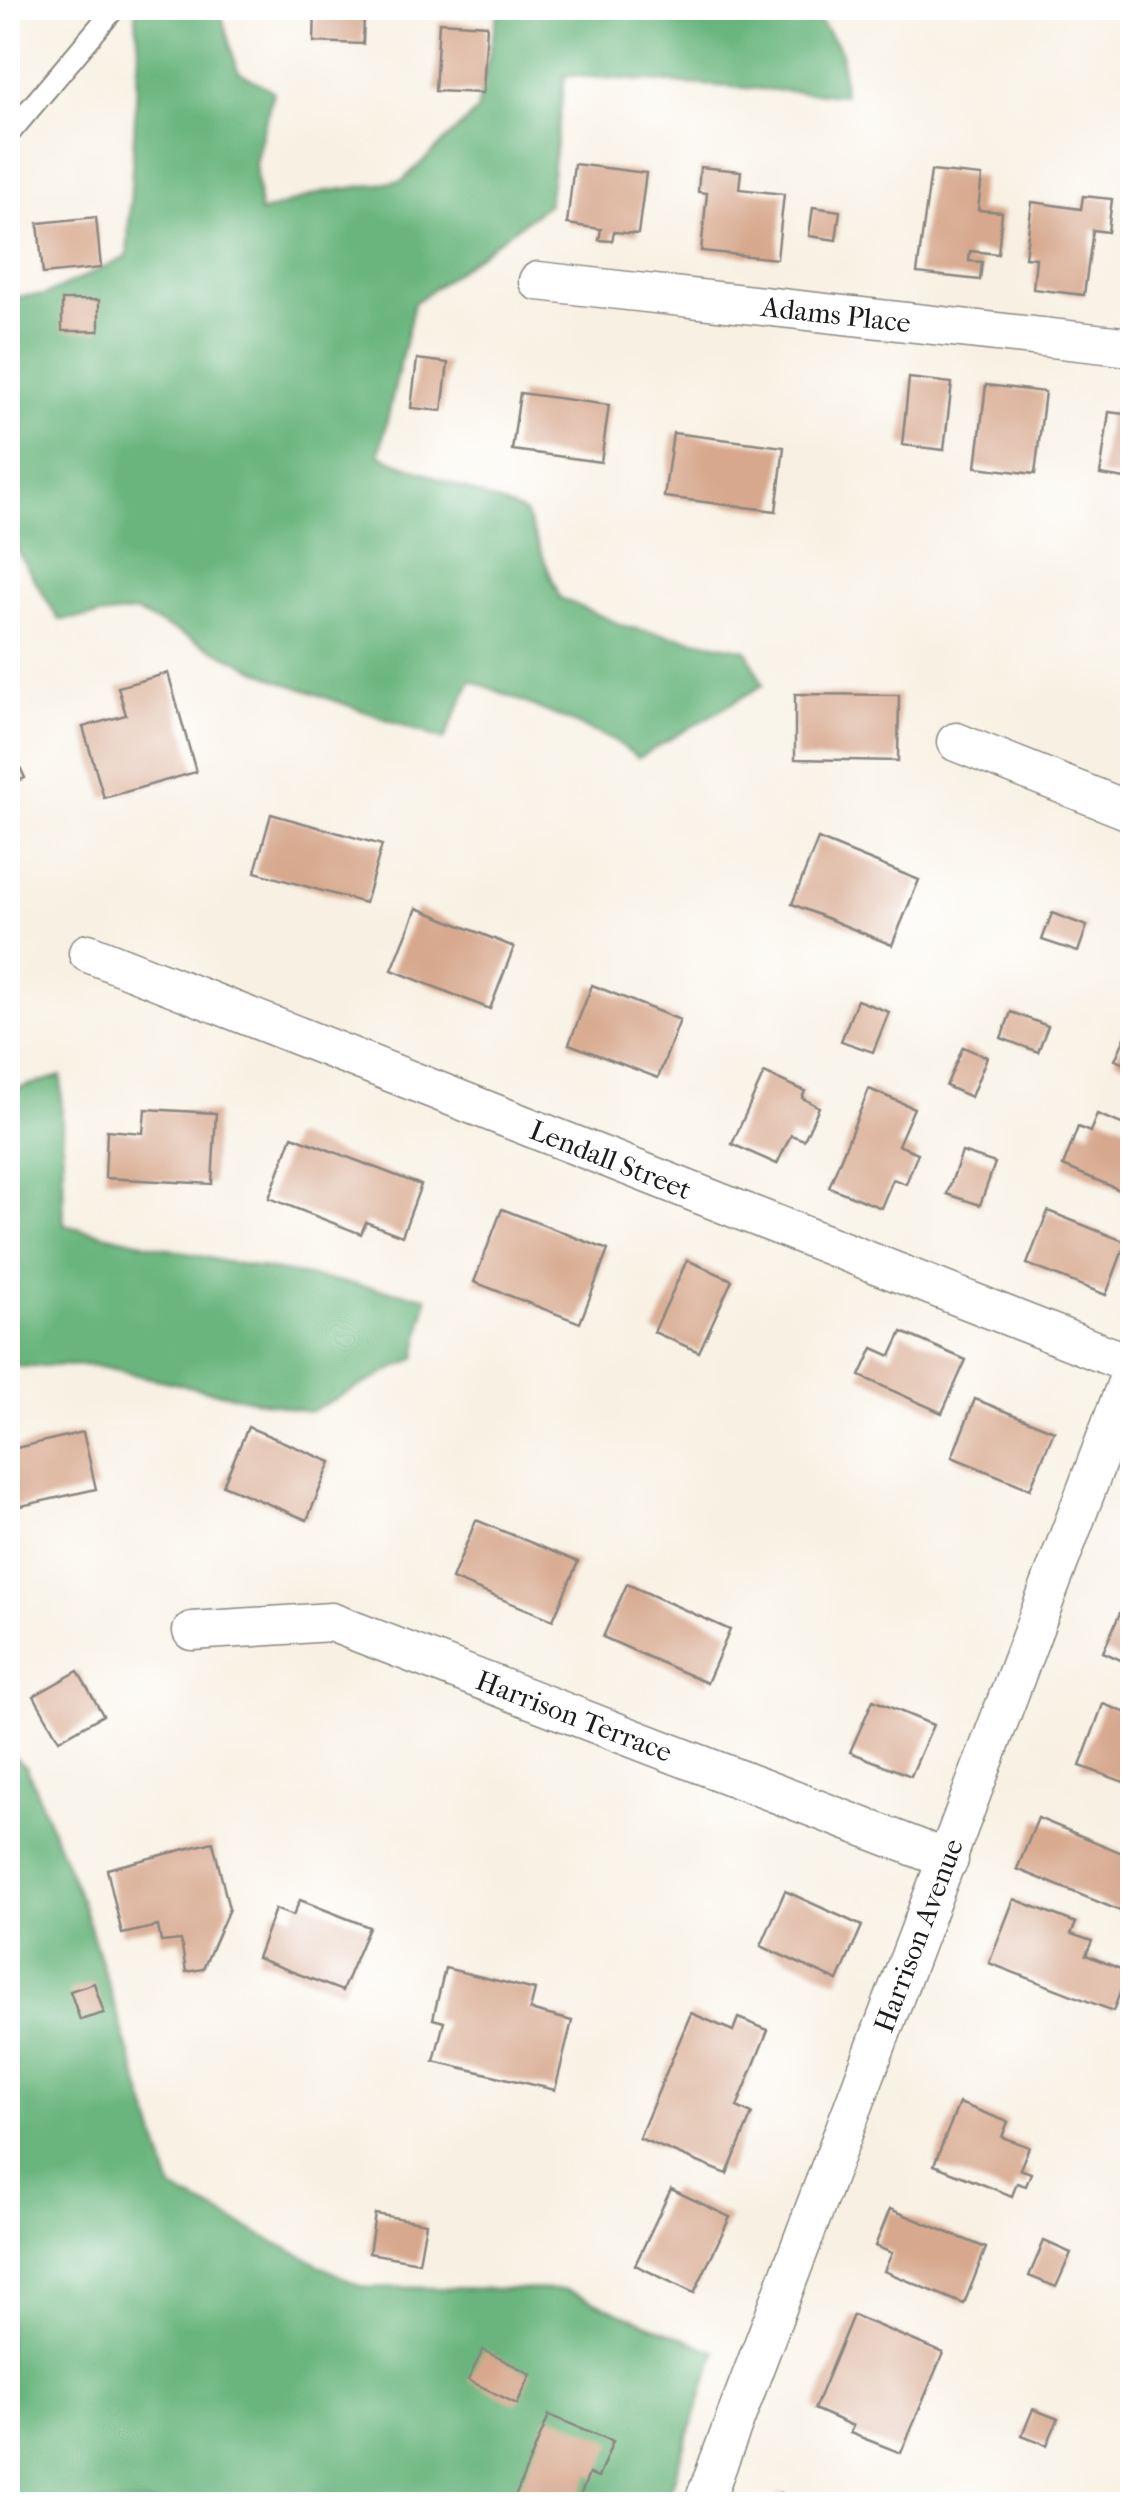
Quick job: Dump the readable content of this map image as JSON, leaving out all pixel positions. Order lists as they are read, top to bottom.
{
  "streets": {
    "street": [
      "Adams Place",
      "Lendall Street",
      "Harrison Terrace",
      "Harrison Avenue"
    ]
  },
  "crossings": [
    ["Lendall Street", "Harrison Avenue"],
    ["Harrison Terrace", "Harrison Avenue"]
  ]
}
